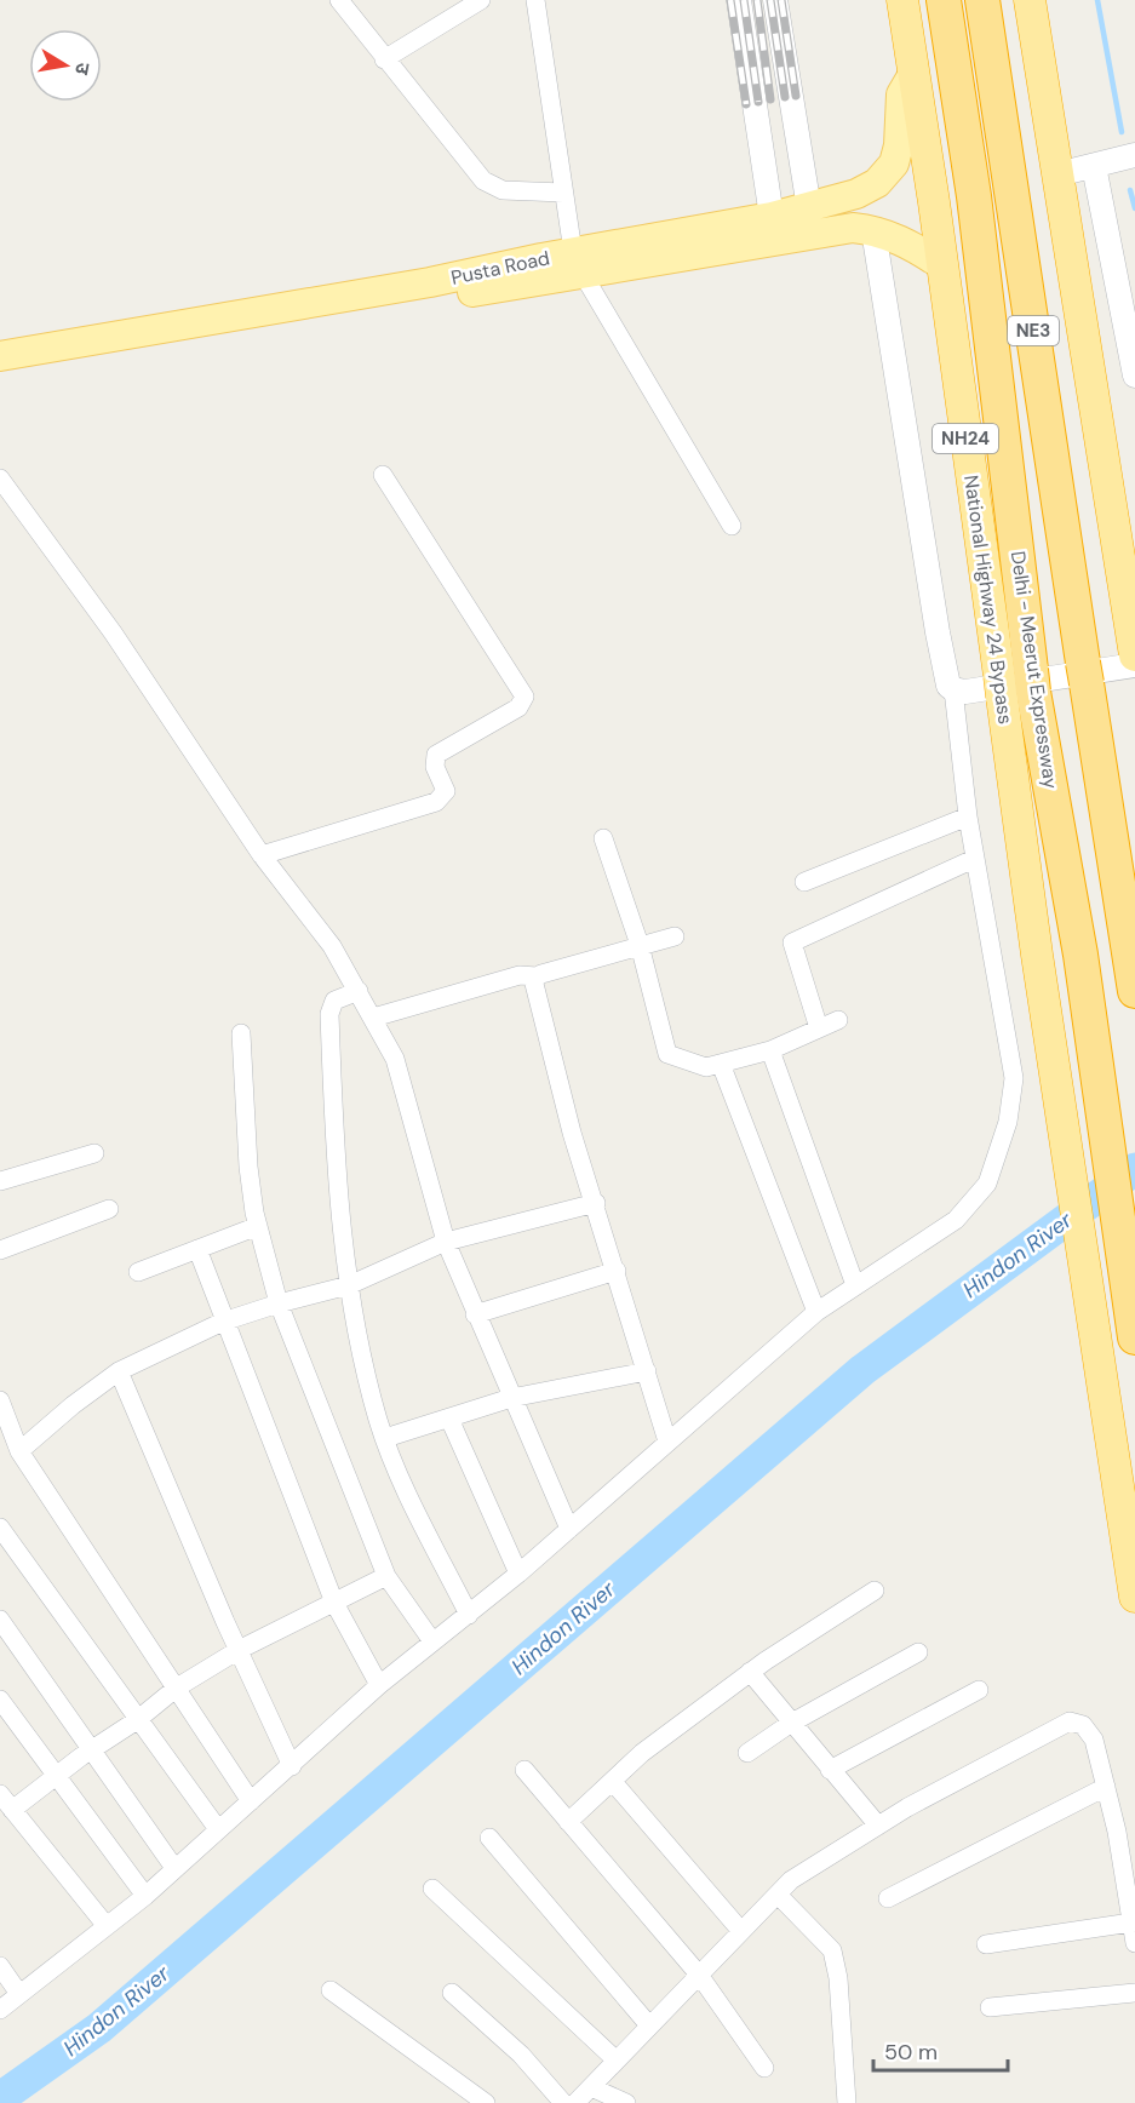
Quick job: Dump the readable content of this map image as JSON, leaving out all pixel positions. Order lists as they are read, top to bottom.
{
  "streets": {
    "highway": [
      "NE3",
      "NH24",
      "National Highway 24 Bypass",
      "Delhi - Meerut Expressway"
    ],
    "main road": ["Pusta Road"]
  },
  "crossings": [
    ["Pusta Road", "National Highway 24 Bypass"],
    ["National Highway 24 Bypass", "Delhi - Meerut Expressway"]
  ],
  "water": ["Hindon River"],
  "scale_bar": "50 m",
  "north": "right"
}
